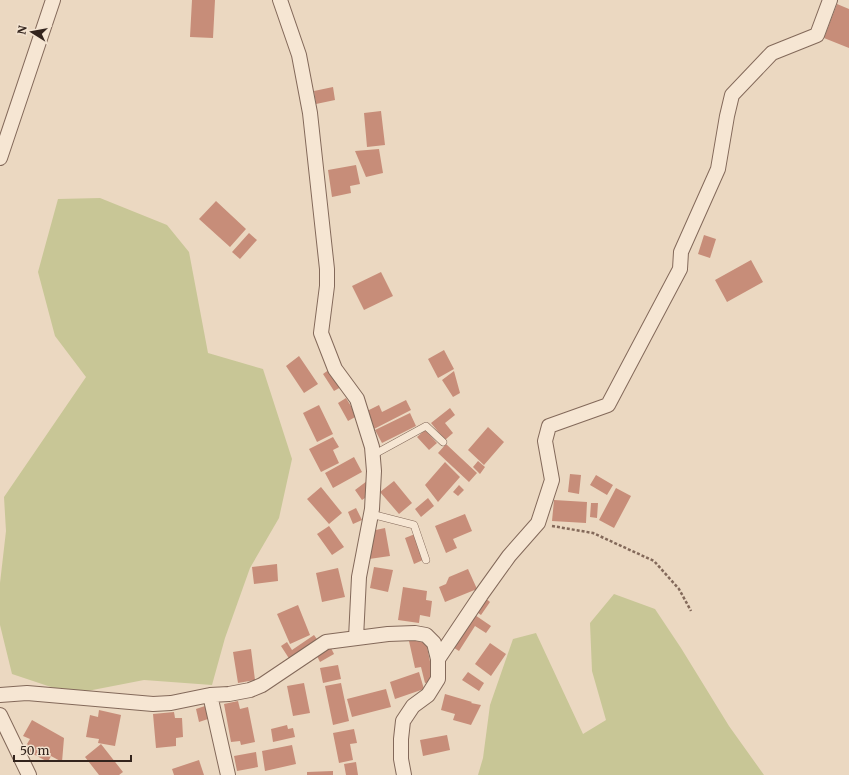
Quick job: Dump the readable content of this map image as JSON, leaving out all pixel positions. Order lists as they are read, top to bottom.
{
  "scale_bar": "50 m",
  "north": "left"
}
